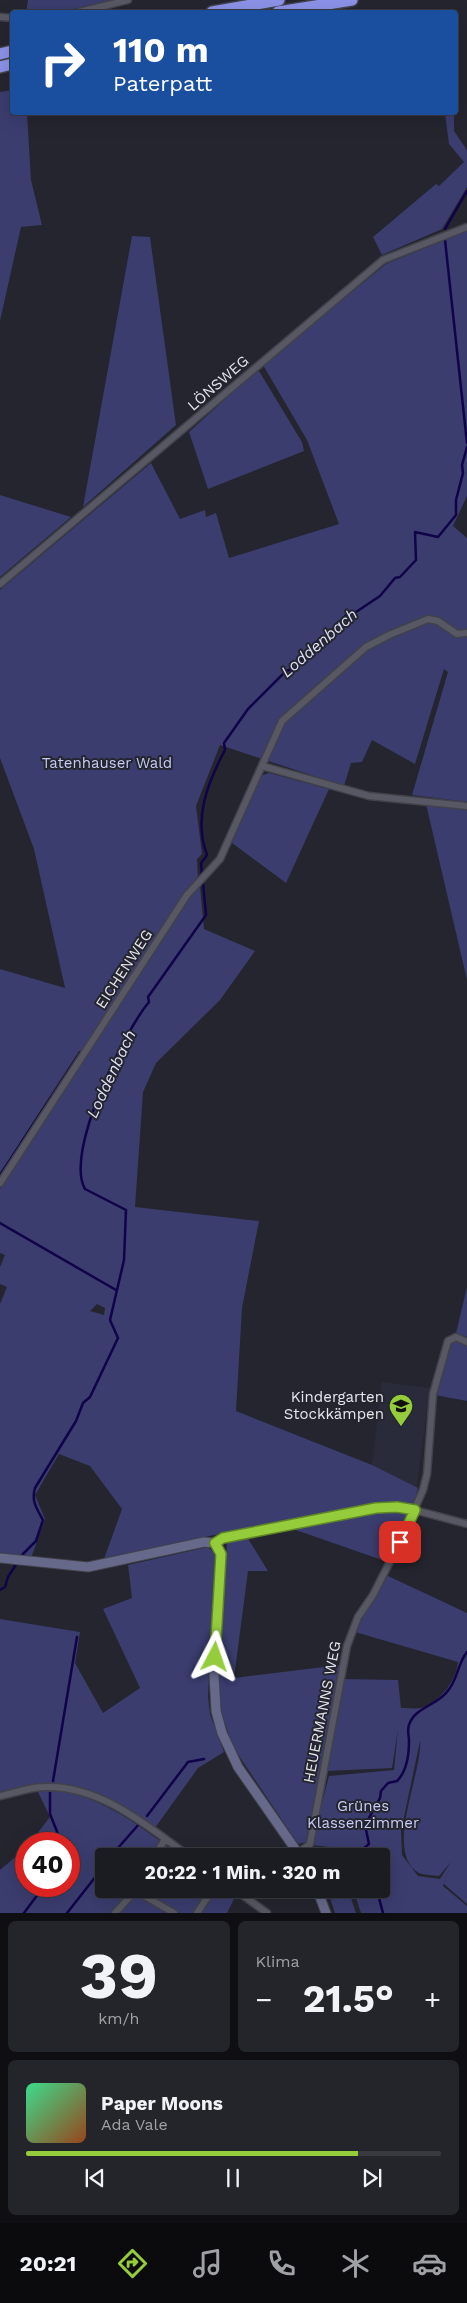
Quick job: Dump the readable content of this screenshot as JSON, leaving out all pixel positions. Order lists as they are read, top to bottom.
{
  "streets": {
    "street": ["LÖNSWEG", "EICHENWEG", "HEUERMANNS WEG"]
  },
  "water": ["Loddenbach"],
  "parks": ["Tatenhauser Wald", "Grünes Klassenzimmer"],
  "places": {
    "school or university": ["Kindergarten Stockkämpen"]
  },
  "page": {
    "turn": ["110 m", "Paterpatt"],
    "limit": "40",
    "trip": "20:22 · 1 Min. · 320 m",
    "tile": [
      ["39", "km/h"],
      "Klima"
    ],
    "heat": ["−", "21.5°", "+"],
    "song": ["Paper Moons", "Ada Vale"],
    "tabs": "20:21"
  }
}
